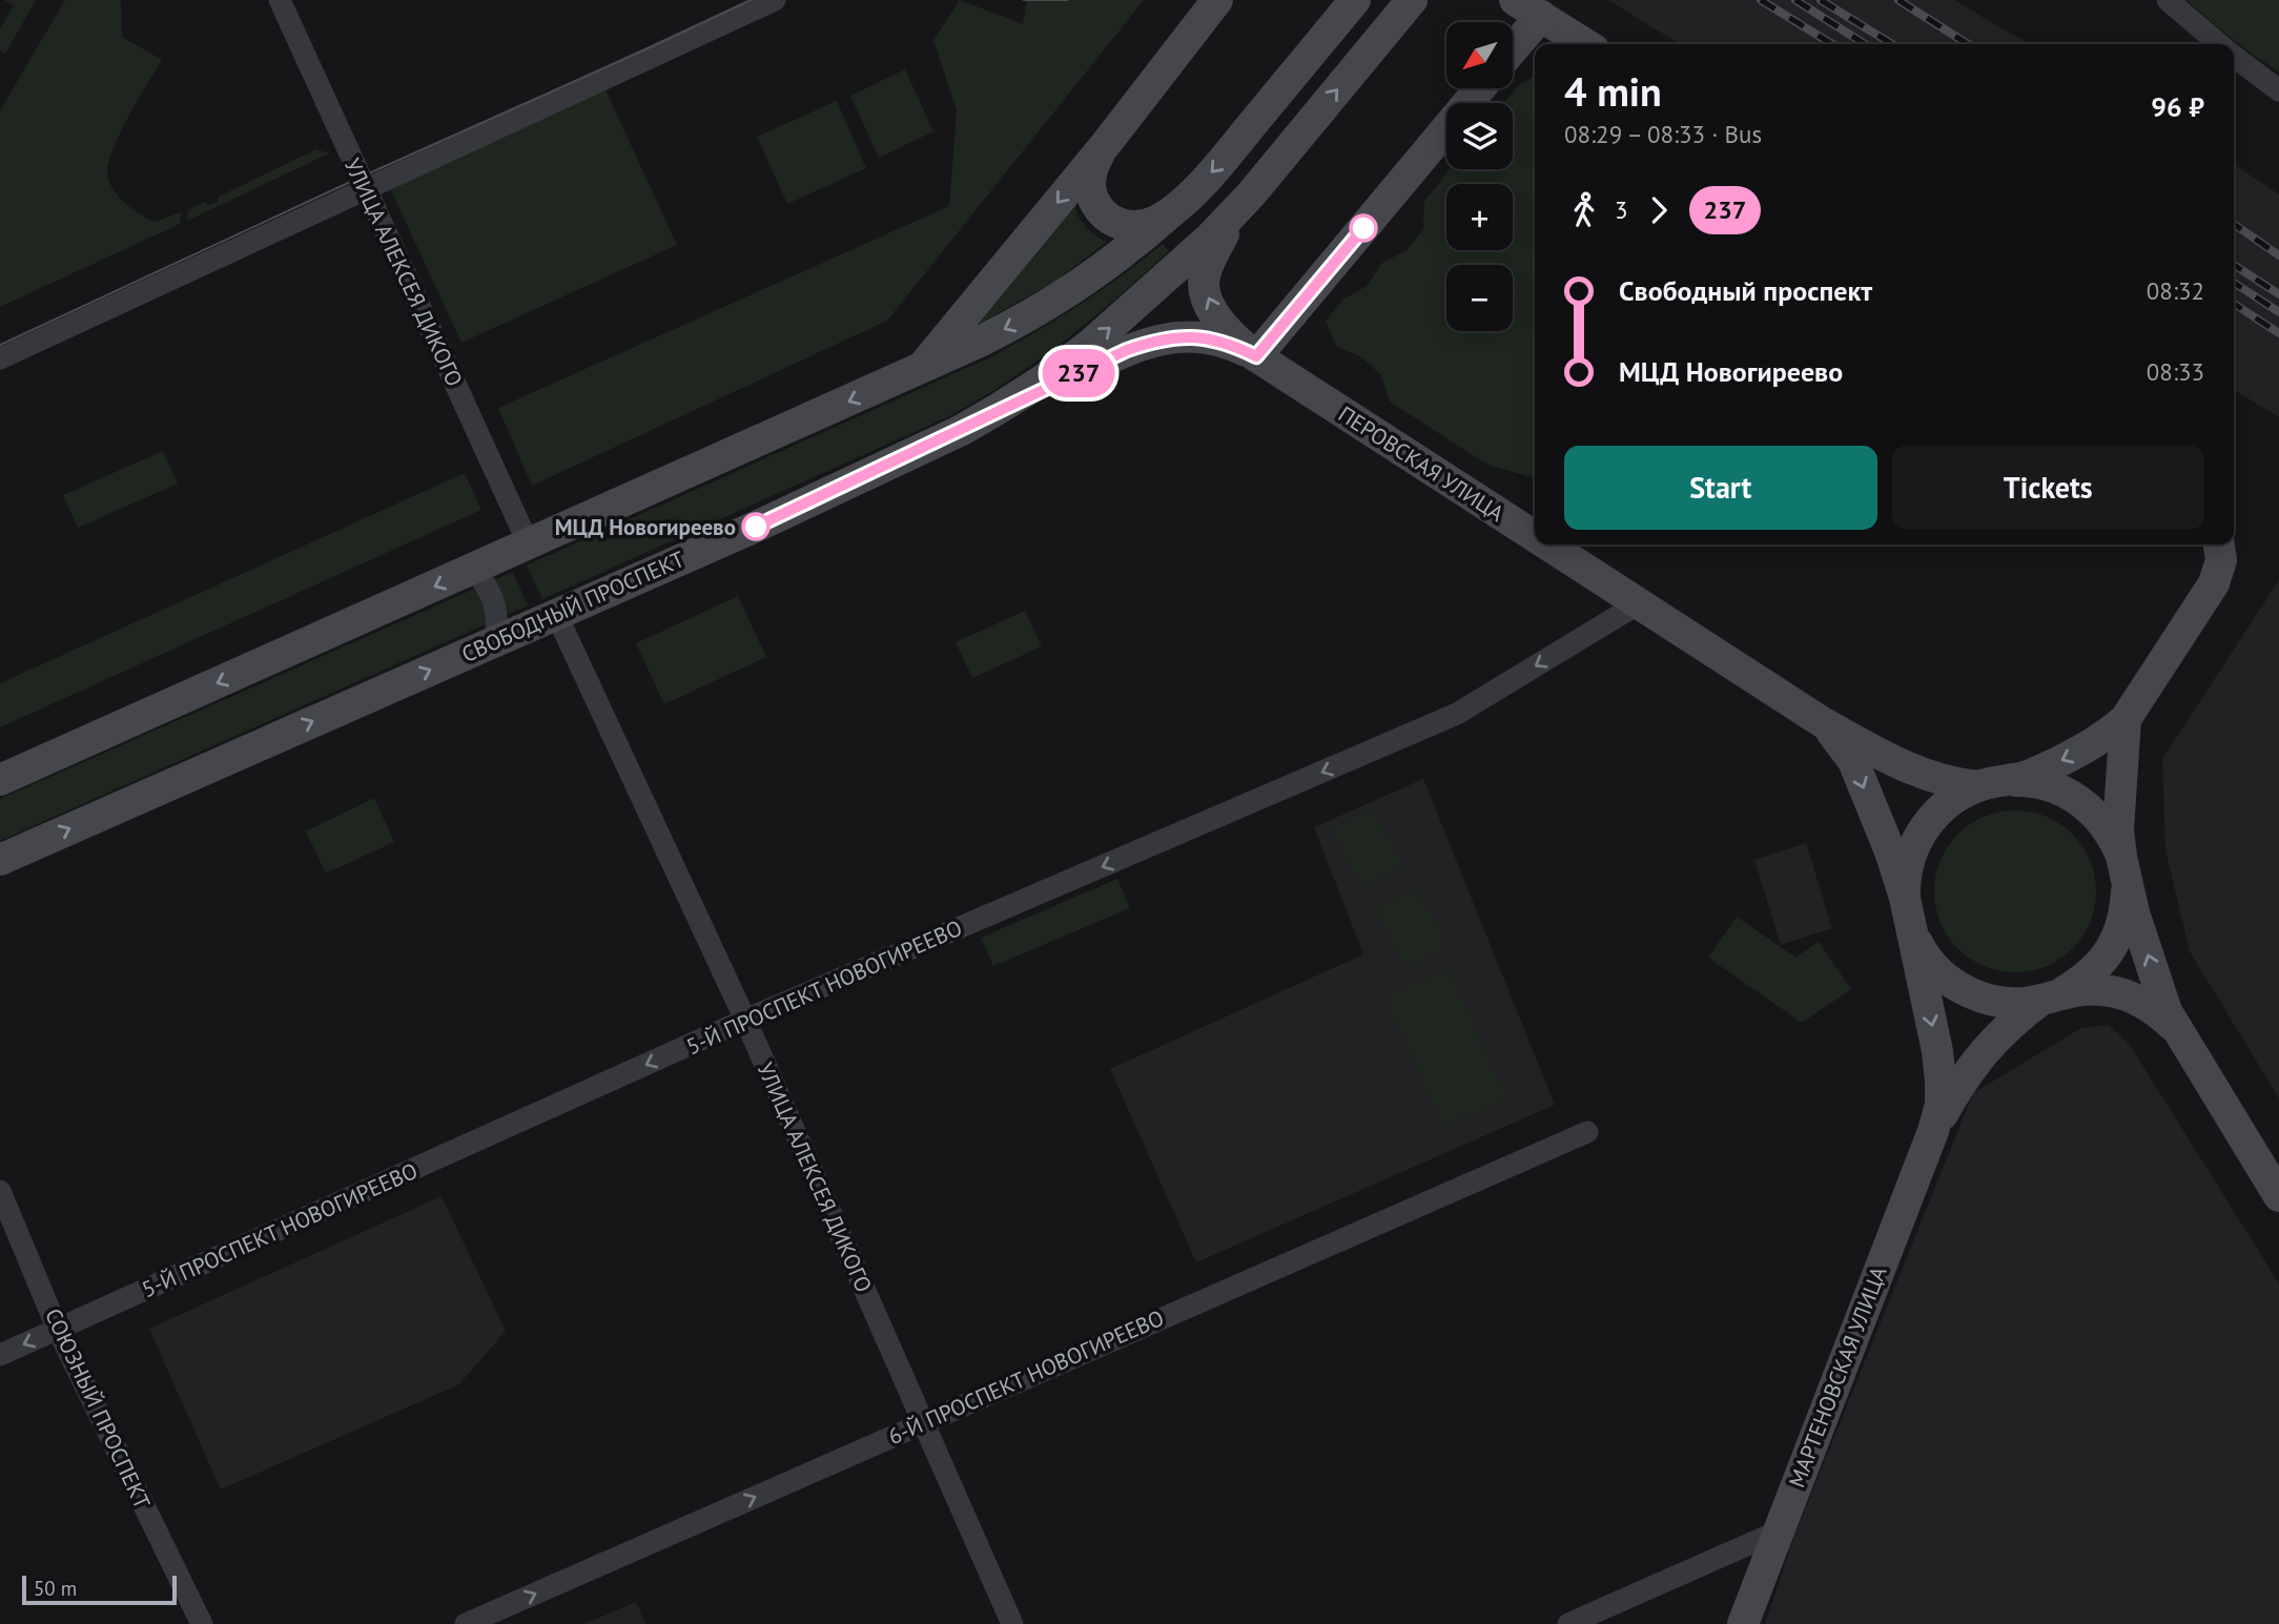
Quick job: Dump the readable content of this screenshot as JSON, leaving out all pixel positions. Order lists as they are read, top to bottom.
{
  "streets": {
    "main road": ["ПЕРОВСКАЯ УЛИЦА", "СВОБОДНЫЙ ПРОСПЕКТ", "МАРТЕНОВСКАЯ УЛИЦА"],
    "street": [
      "УЛИЦА АЛЕКСЕЯ ДИКОГО",
      "5-Й ПРОСПЕКТ НОВОГИРЕЕВО",
      "6-Й ПРОСПЕКТ НОВОГИРЕЕВО",
      "СОЮЗНЫЙ ПРОСПЕКТ"
    ]
  },
  "crossings": [
    ["УЛИЦА АЛЕКСЕЯ ДИКОГО", "СВОБОДНЫЙ ПРОСПЕКТ"],
    ["УЛИЦА АЛЕКСЕЯ ДИКОГО", "5-Й ПРОСПЕКТ НОВОГИРЕЕВО"],
    ["УЛИЦА АЛЕКСЕЯ ДИКОГО", "6-Й ПРОСПЕКТ НОВОГИРЕЕВО"],
    ["ПЕРОВСКАЯ УЛИЦА", "СВОБОДНЫЙ ПРОСПЕКТ"],
    ["ПЕРОВСКАЯ УЛИЦА", "5-Й ПРОСПЕКТ НОВОГИРЕЕВО"],
    ["5-Й ПРОСПЕКТ НОВОГИРЕЕВО", "СОЮЗНЫЙ ПРОСПЕКТ"]
  ],
  "one_way": ["5-Й ПРОСПЕКТ НОВОГИРЕЕВО", "6-Й ПРОСПЕКТ НОВОГИРЕЕВО"],
  "places": ["МЦД Новогиреево"],
  "lines": ["bus line 237"],
  "scale_bar": "50 m",
  "north": "bottom left",
  "page": {
    "on_map": "237",
    "map_buttons": ["+", "−"],
    "heading": ["4 min", "08:29 – 08:33 · Bus", "96 ₽"],
    "legs": ["3", "237"],
    "list": [
      {
        "name": "Свободный проспект",
        "value": "08:32"
      },
      {
        "name": "МЦД Новогиреево",
        "value": "08:33"
      }
    ],
    "buttons": ["Start", "Tickets"],
    "scale": "50 m"
  }
}
